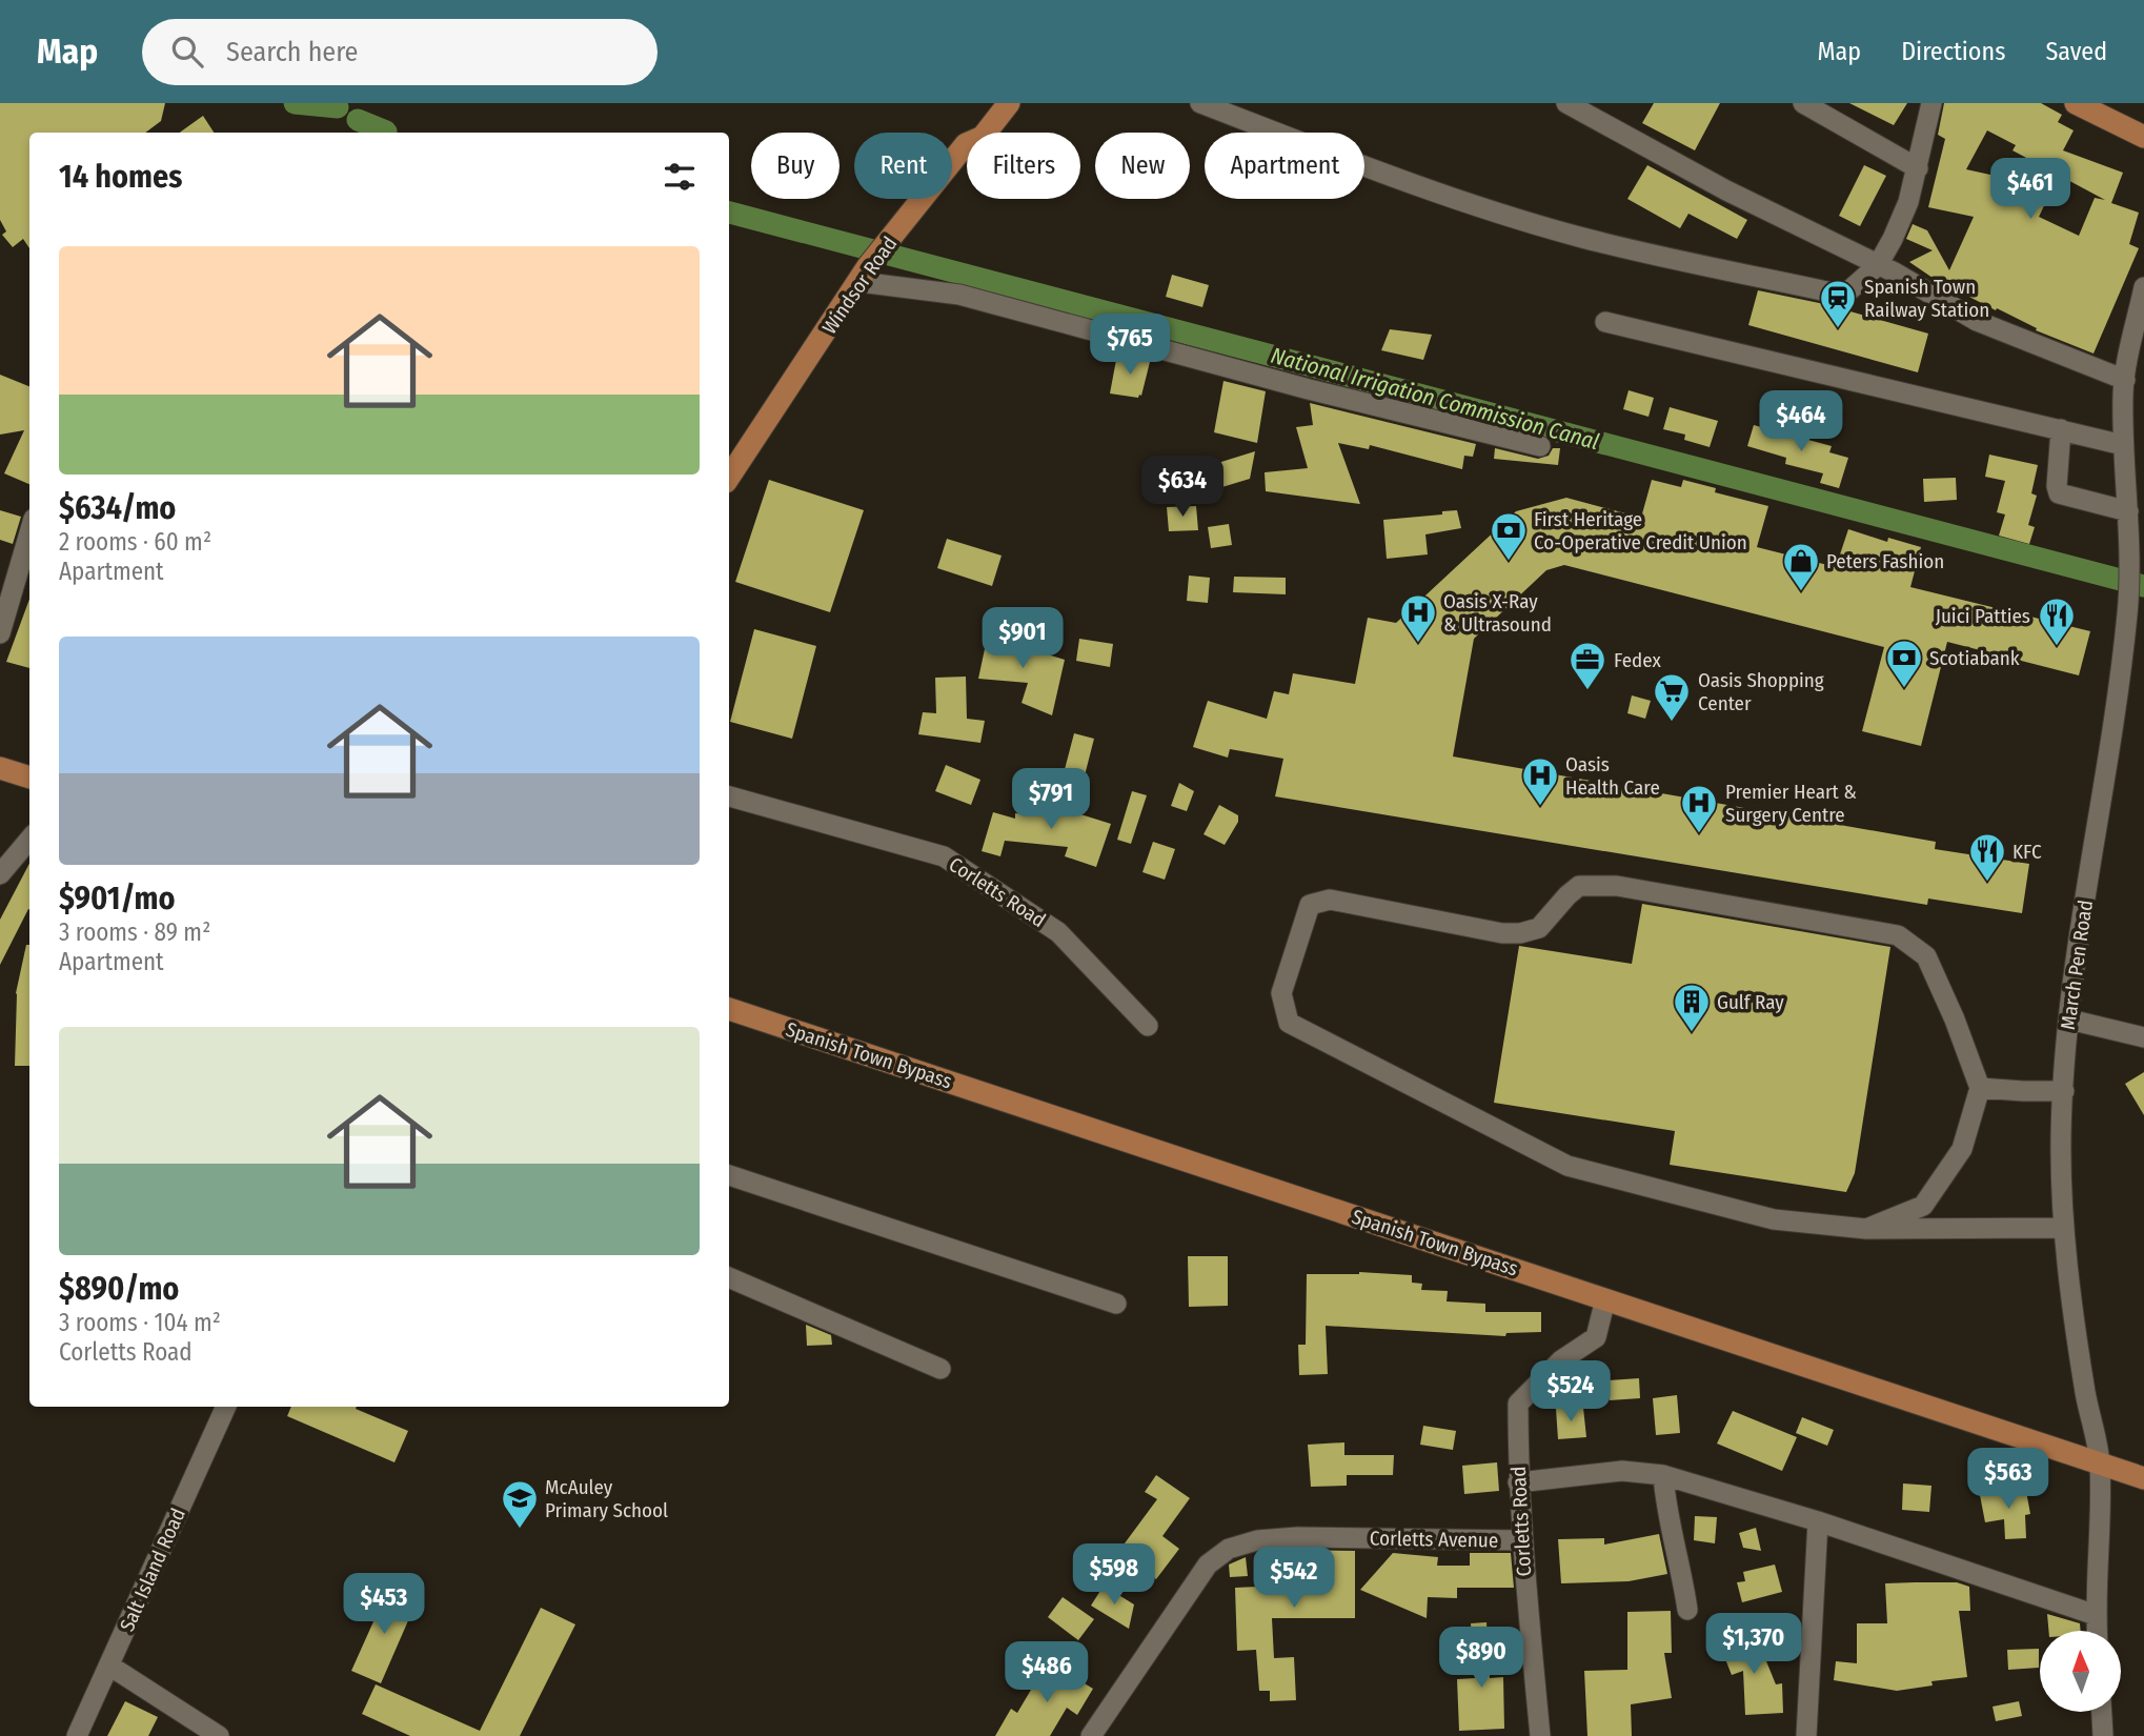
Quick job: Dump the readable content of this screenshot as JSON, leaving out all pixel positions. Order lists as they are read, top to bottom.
{
  "streets": {
    "main road": ["Windsor Road", "Spanish Town Bypass"],
    "street": [
      "Corletts Road",
      "March Pen Road",
      "Corletts Avenue",
      "Salt Island Road"
    ]
  },
  "crossings": [
    ["Corletts Road", "Spanish Town Bypass"],
    ["Corletts Road", "Corletts Avenue"],
    ["March Pen Road", "Spanish Town Bypass"]
  ],
  "water": ["National Irrigation Commission Canal"],
  "places": {
    "station": ["Spanish Town Railway Station"],
    "bank": ["First Heritage Co-Operative Credit Union", "Scotiabank"],
    "shop": ["Peters Fashion"],
    "hospital": ["Oasis X-Ray & Ultrasound", "Oasis Health Care", "Premier Heart & Surgery Centre"],
    "restaurant": ["Juici Patties", "KFC"],
    "office": ["Fedex"],
    "supermarket": ["Oasis Shopping Center"],
    "building": ["Gulf Ray"],
    "school or university": ["McAuley Primary School"]
  },
  "north": "top",
  "page": {
    "header": "Map",
    "search": "Search here",
    "nav": ["Map", "Directions", "Saved"],
    "chip": [
      "Buy",
      "Rent",
      "Filters",
      "New",
      "Apartment"
    ],
    "heading": "14 homes",
    "price": [
      "$461",
      "$765",
      "$464",
      "$634",
      "$901",
      "$791",
      "$524",
      "$563",
      "$598",
      "$542",
      "$453",
      "$1,370",
      "$890",
      "$486"
    ],
    "list": [
      {
        "name": "$634/mo",
        "note": "2 rooms · 60 m² · Apartment"
      },
      {
        "name": "$901/mo",
        "note": "3 rooms · 89 m² · Apartment"
      },
      {
        "name": "$890/mo",
        "note": "3 rooms · 104 m² · Corletts Road"
      }
    ]
  }
}
